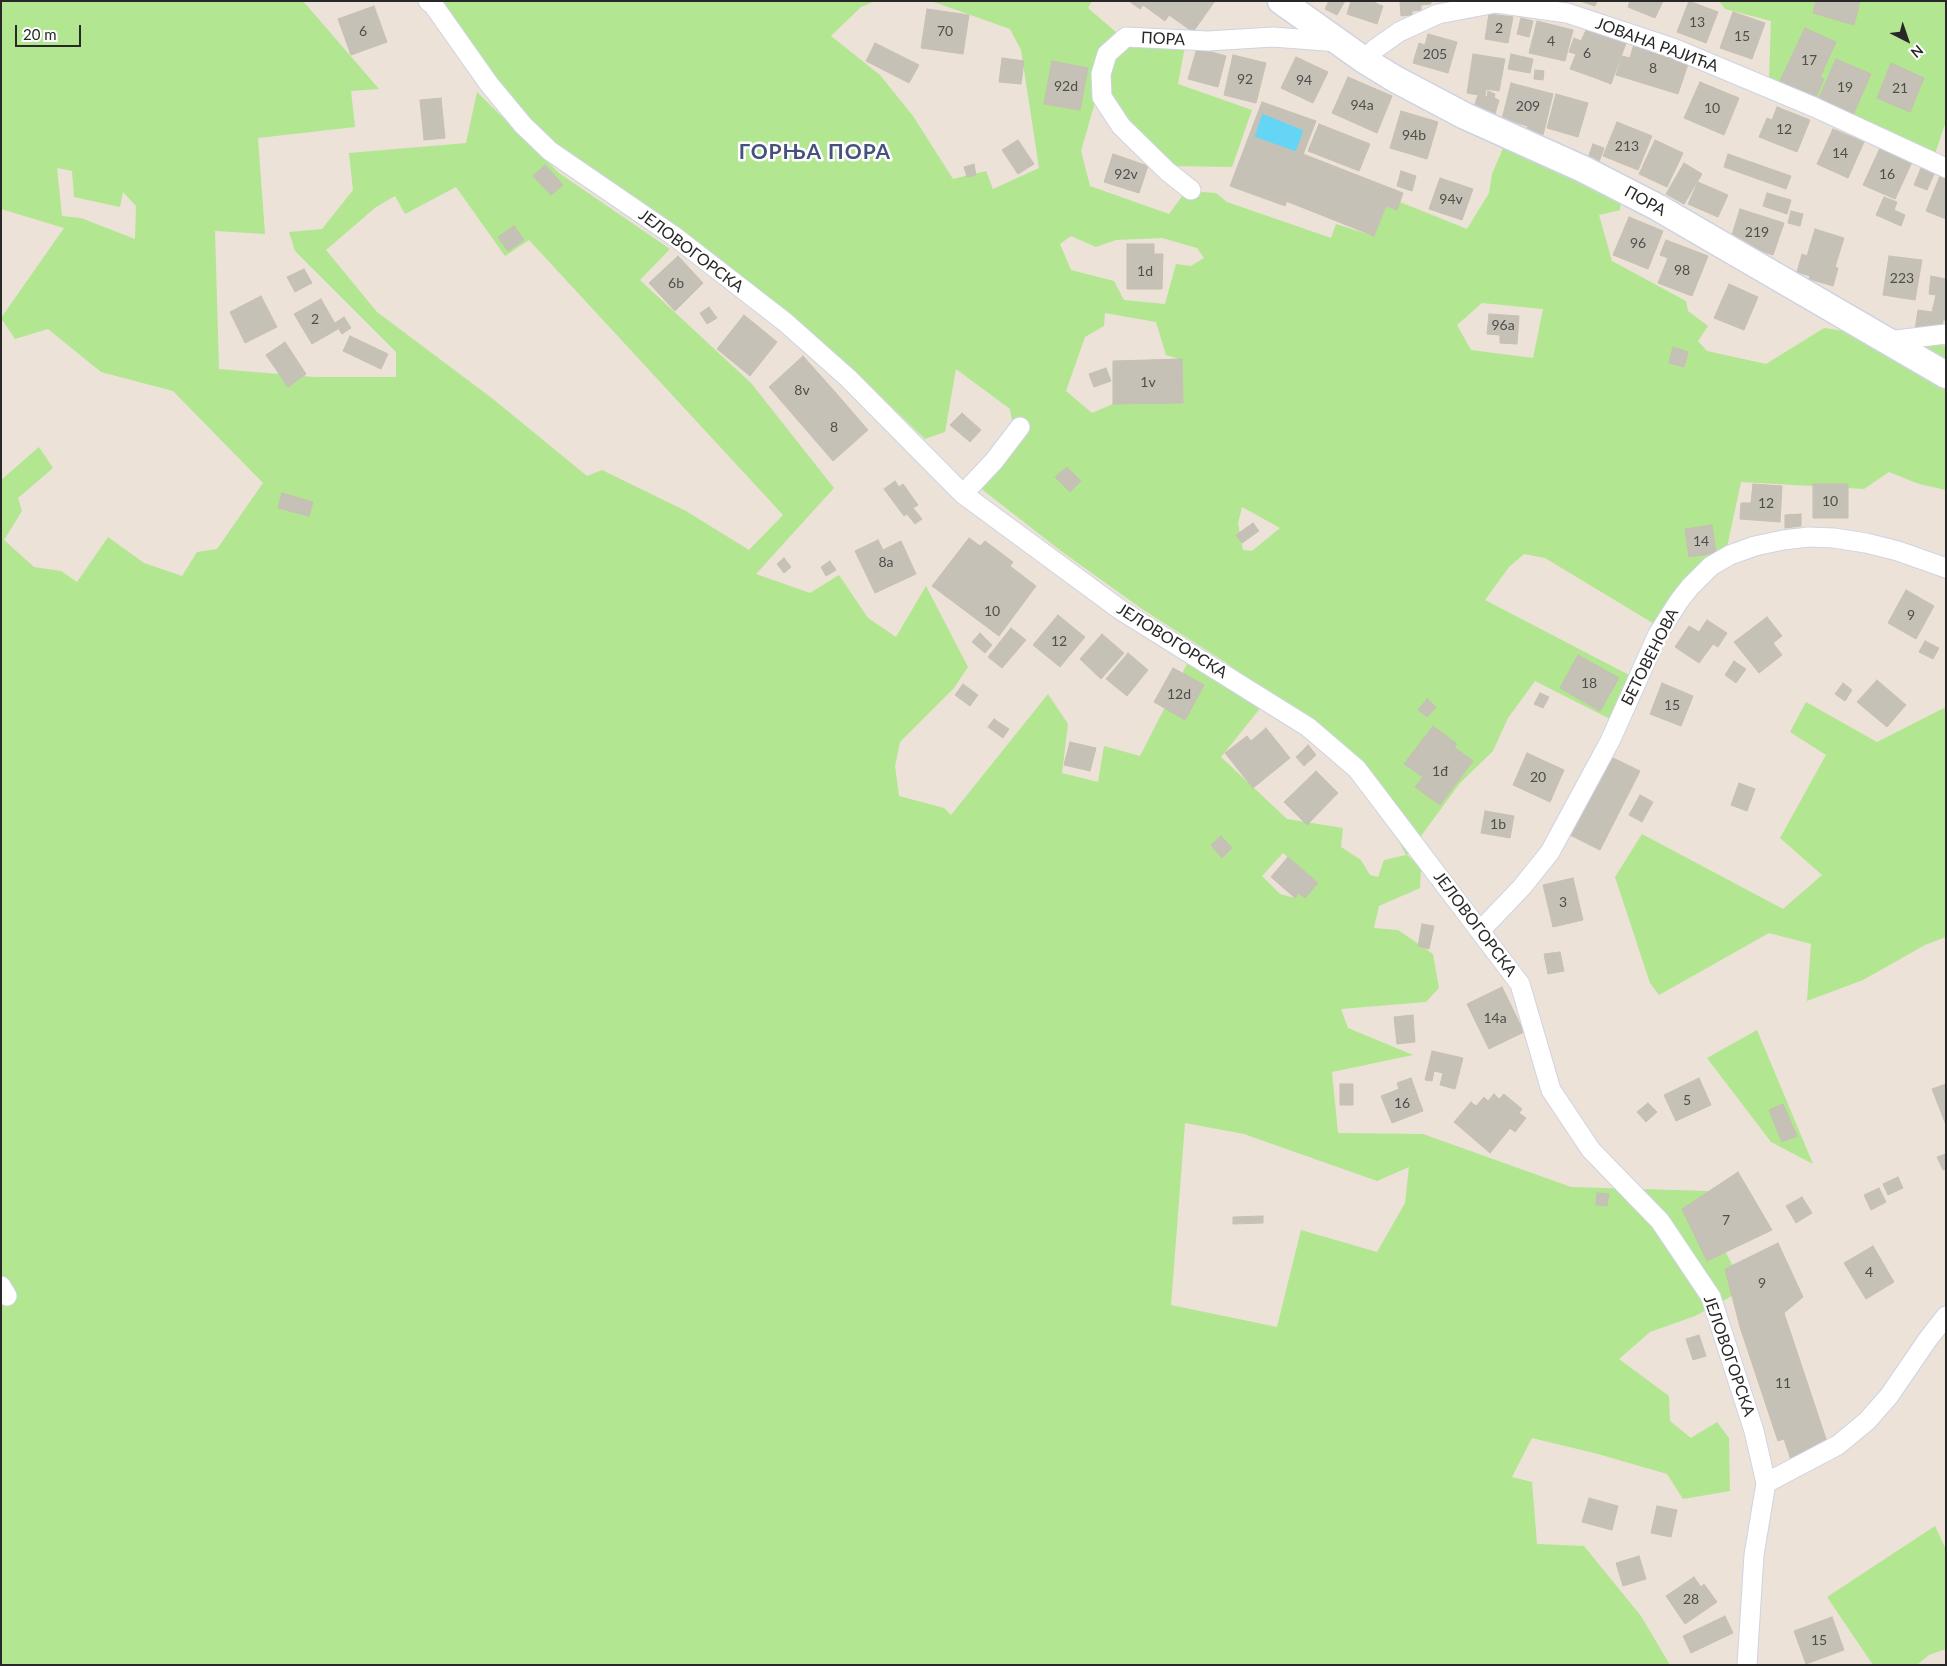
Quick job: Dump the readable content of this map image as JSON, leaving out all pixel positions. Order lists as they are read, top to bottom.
{
  "streets": {
    "street": [
      "ПОРА",
      "ЈОВАНА РАЈИЋА",
      "ЈЕЛОВОГОРСКА",
      "БЕТОВЕНОВА"
    ]
  },
  "crossings": [
    ["ПОРА", "ЈОВАНА РАЈИЋА"],
    ["ЈЕЛОВОГОРСКА", "БЕТОВЕНОВА"]
  ],
  "districts": ["ГОРЊА ПОРА"],
  "house_numbers": [
    "13",
    "2",
    "6",
    "70",
    "15",
    "4",
    "6",
    "205",
    "17",
    "8",
    "92",
    "94",
    "92d",
    "19",
    "21",
    "94a",
    "209",
    "10",
    "12",
    "94b",
    "213",
    "14",
    "92v",
    "16",
    "94v",
    "219",
    "96",
    "98",
    "1d",
    "223",
    "6b",
    "2",
    "96a",
    "1v",
    "8v",
    "8",
    "10",
    "12",
    "14",
    "8a",
    "10",
    "9",
    "12",
    "18",
    "12d",
    "15",
    "1đ",
    "20",
    "1b",
    "3",
    "14a",
    "5",
    "16",
    "7",
    "4",
    "9",
    "11",
    "28",
    "15"
  ],
  "scale_bar": "20 m",
  "north": "bottom right"
}
